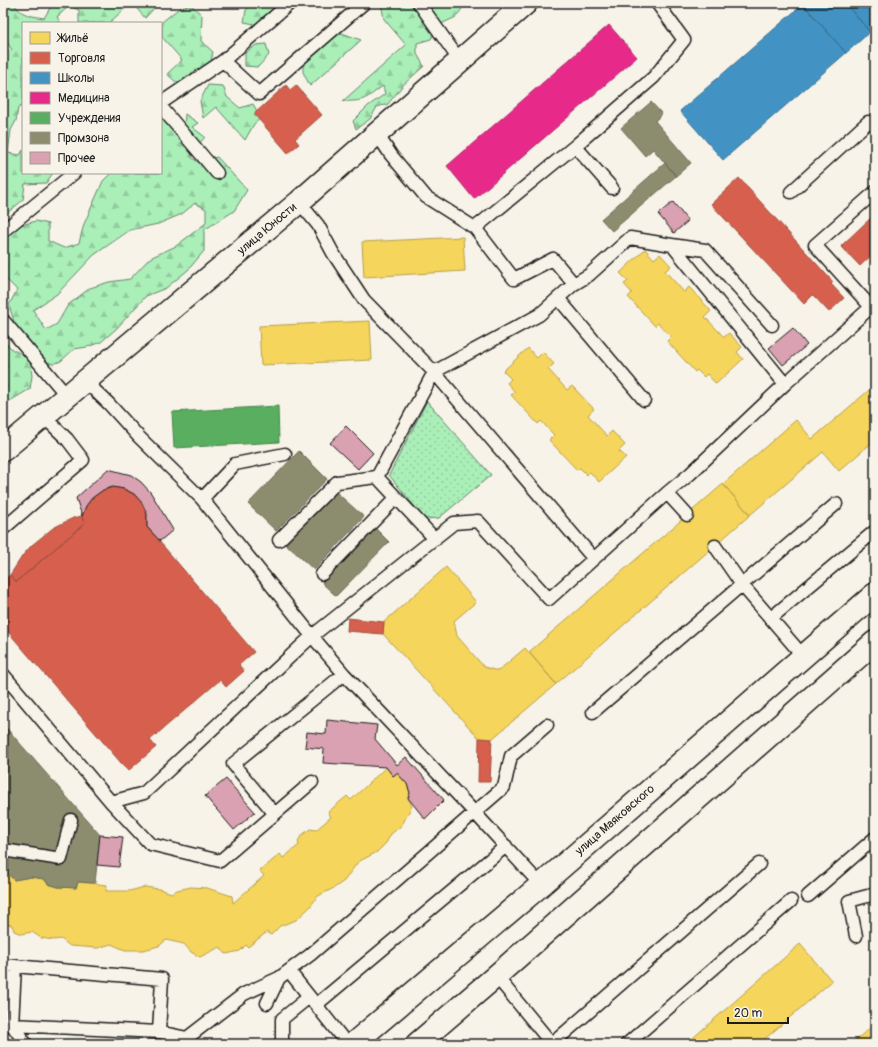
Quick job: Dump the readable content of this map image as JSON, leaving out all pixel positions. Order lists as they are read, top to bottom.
{
  "streets": {
    "main road": ["улица Юности", "улица Маяковского"]
  },
  "legend": [
    "Жильё",
    "Торговля",
    "Школы",
    "Медицина",
    "Учреждения",
    "Промзона",
    "Прочее"
  ],
  "scale_bar": "20 m"
}
